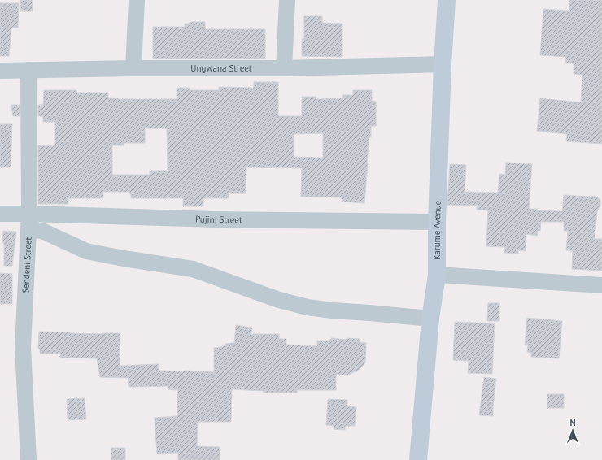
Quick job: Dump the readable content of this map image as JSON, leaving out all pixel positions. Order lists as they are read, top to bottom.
{
  "streets": {
    "main road": ["Karume Avenue"],
    "street": ["Ungwana Street", "Pujini Street", "Sendeni Street"]
  },
  "crossings": [
    ["Ungwana Street", "Karume Avenue"],
    ["Ungwana Street", "Sendeni Street"],
    ["Pujini Street", "Karume Avenue"],
    ["Pujini Street", "Sendeni Street"]
  ],
  "north": "top"
}
